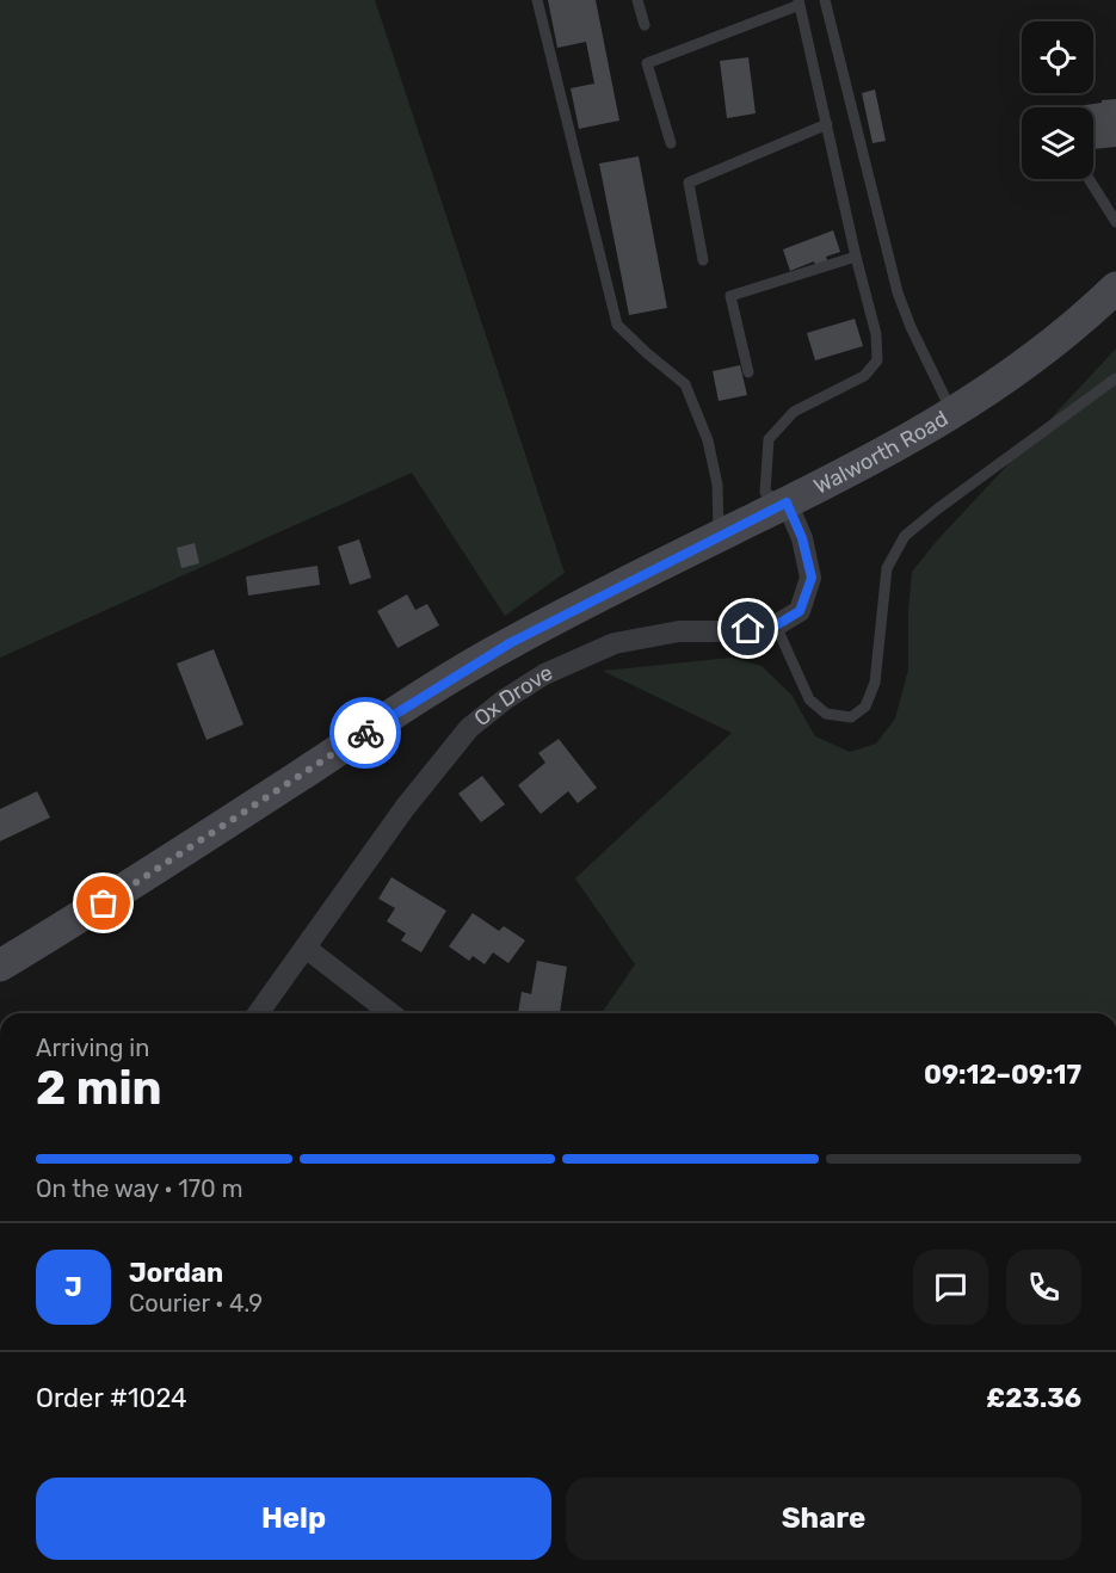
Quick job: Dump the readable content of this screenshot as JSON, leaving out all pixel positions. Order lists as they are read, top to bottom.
{
  "streets": {
    "street": ["Walworth Road", "Ox Drove"]
  },
  "page": {
    "heading": ["2 min", "Arriving in", "09:12–09:17"],
    "panel": [
      "Jordan",
      "Courier · 4.9",
      "Order #1024",
      "£23.36"
    ],
    "bar": "On the way · 170 m",
    "round": "J",
    "buttons": ["Help", "Share"]
  }
}
